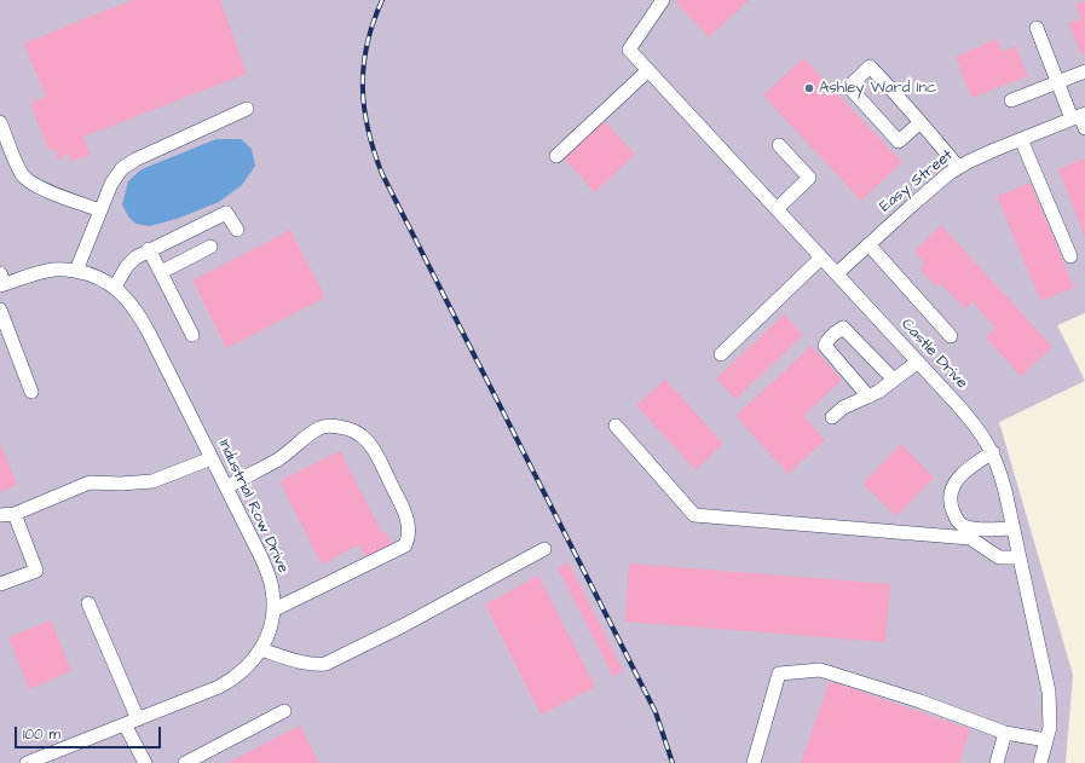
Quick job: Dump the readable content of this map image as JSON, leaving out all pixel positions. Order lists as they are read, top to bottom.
{
  "streets": {
    "street": ["Easy Street", "Castle Drive", "Industrial Row Drive"]
  },
  "crossings": [
    ["Easy Street", "Castle Drive"]
  ],
  "places": ["Ashley Ward Inc"],
  "scale_bar": "100 m"
}
